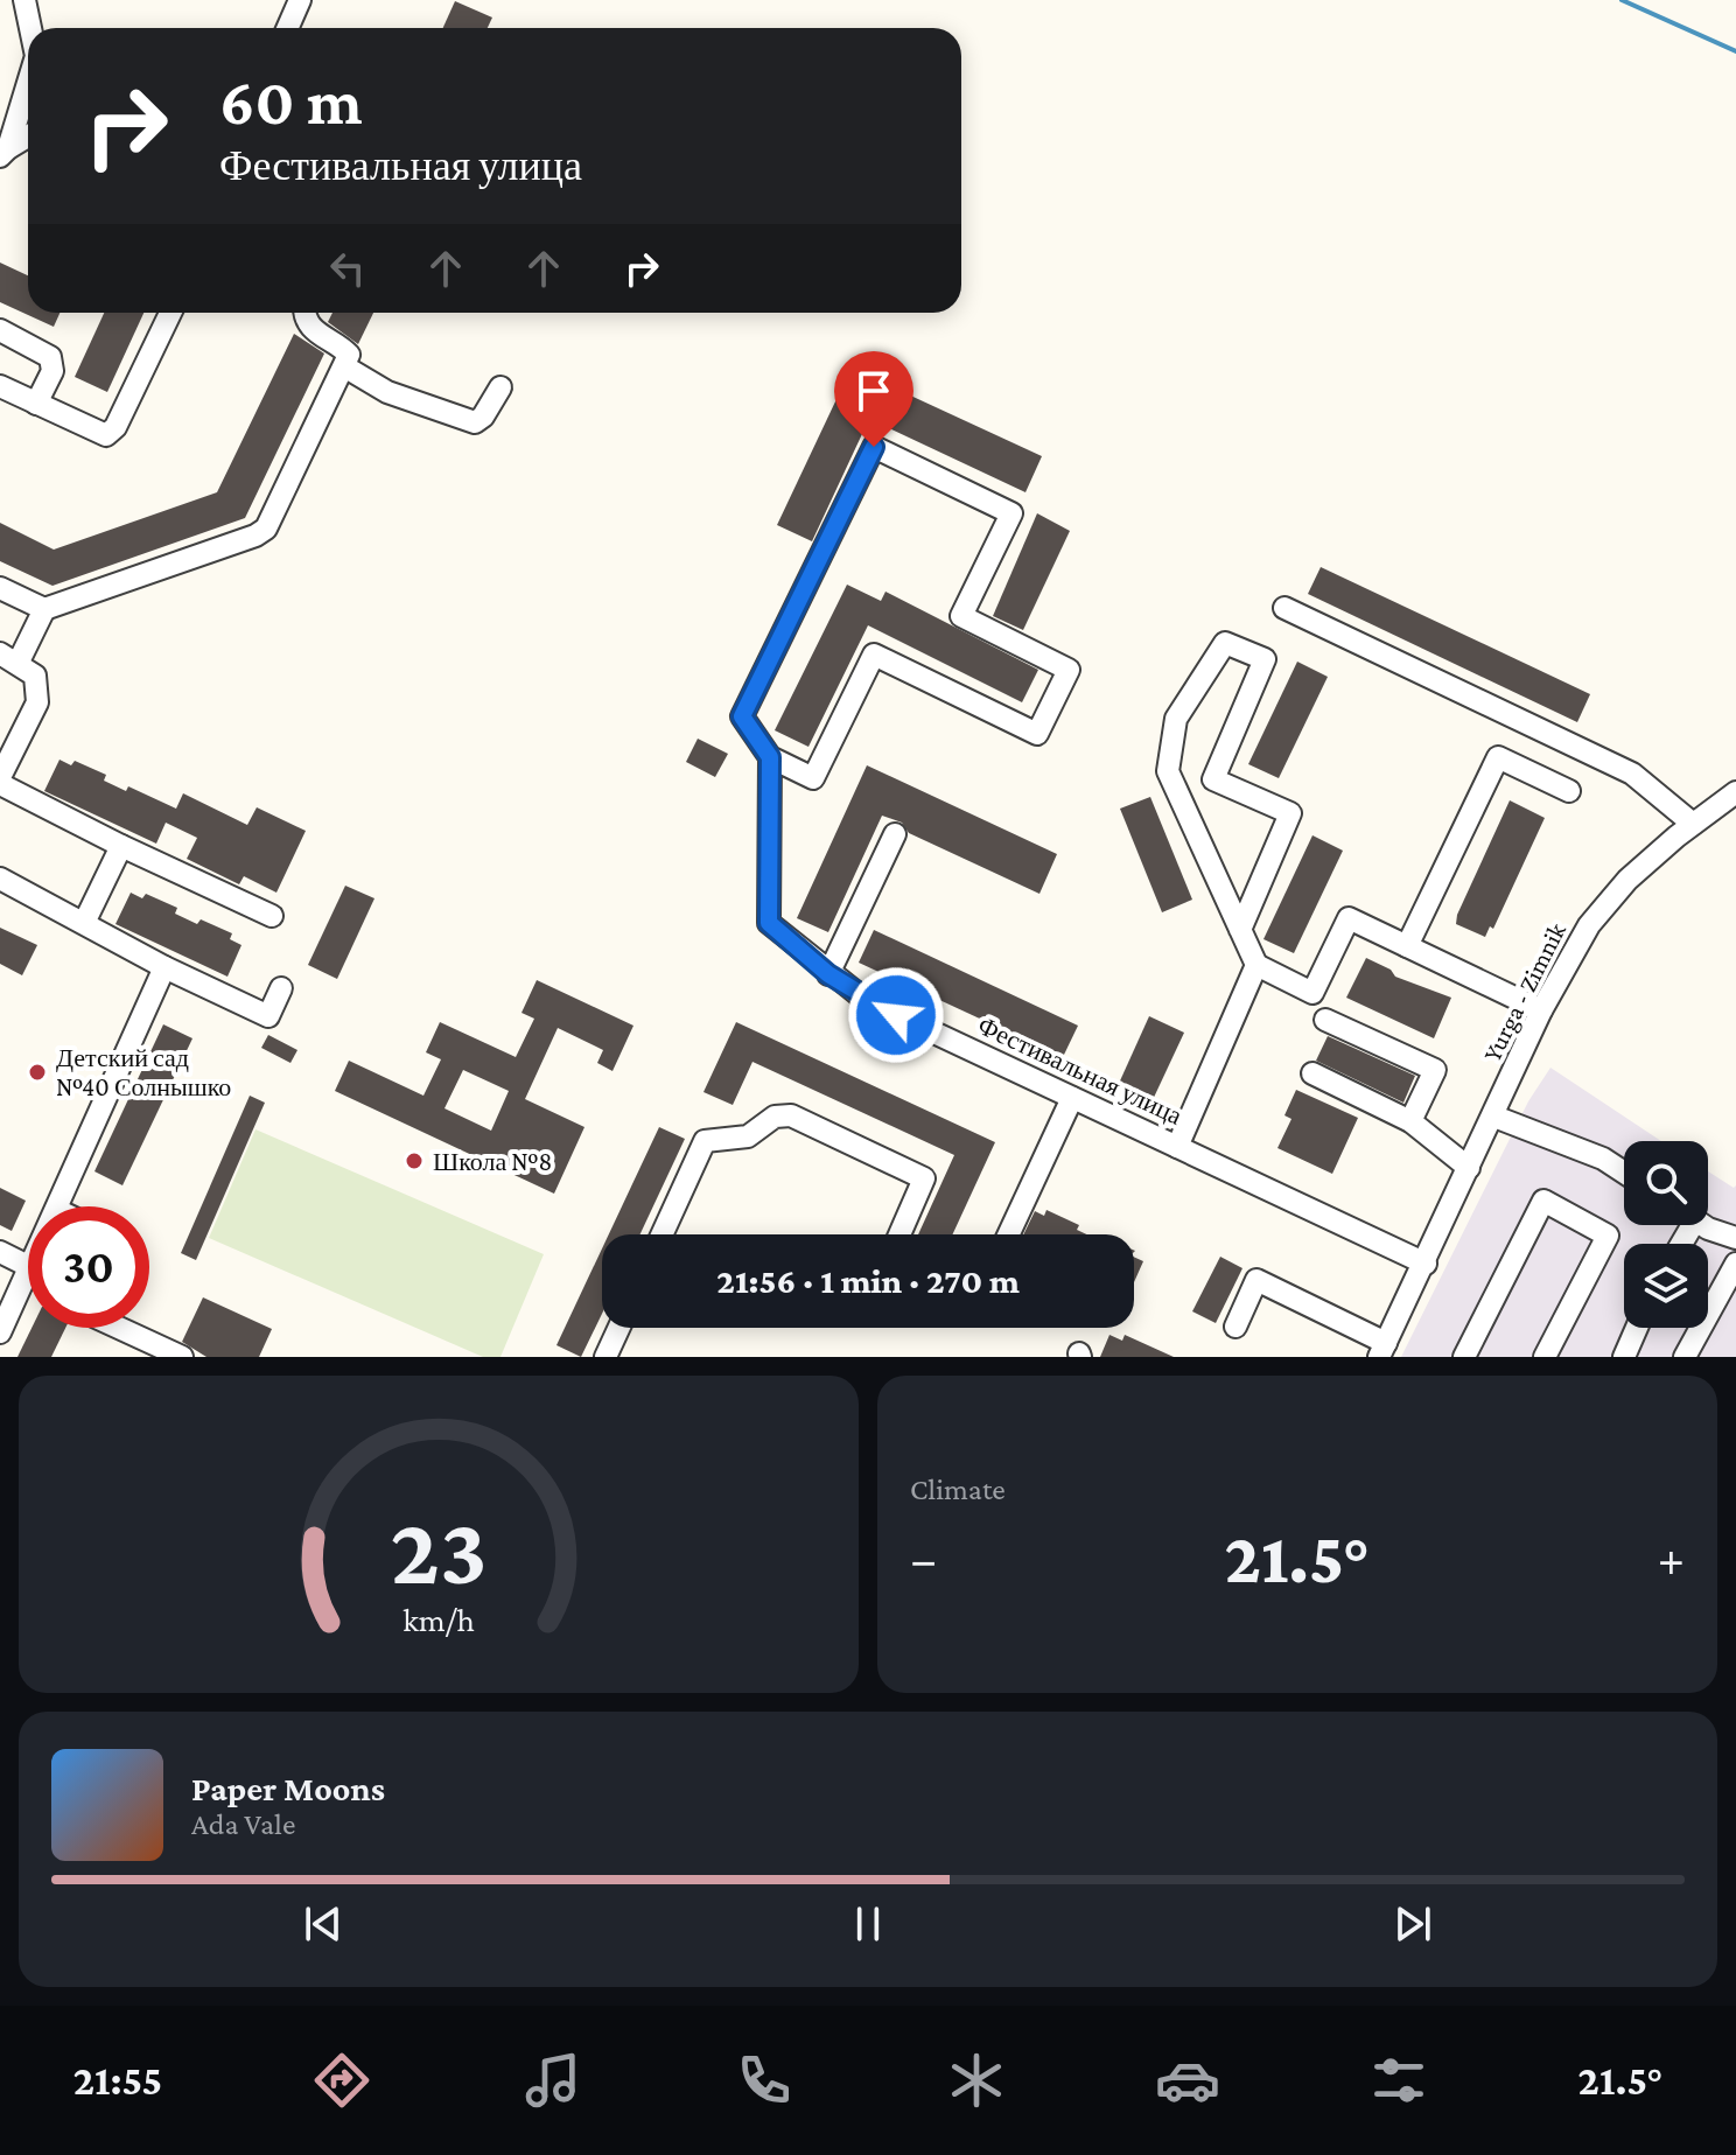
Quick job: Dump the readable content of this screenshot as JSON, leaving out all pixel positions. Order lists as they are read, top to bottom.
{
  "streets": {
    "street": ["Yurga - Zimnik", "Фестивальная улица"]
  },
  "crossings": [
    ["Yurga - Zimnik", "Фестивальная улица"]
  ],
  "places": ["Детский сад №40 Солнышко", "Школа №8"],
  "page": {
    "turn": ["60 m", "Фестивальная улица"],
    "limit": "30",
    "trip": "21:56 · 1 min · 270 m",
    "tile": "Climate",
    "heat": ["−", "21.5°", "+"],
    "song": ["Paper Moons", "Ada Vale"],
    "tabs": ["21:55", "21.5°"],
    "gauge": ["23", "km/h"]
  }
}
